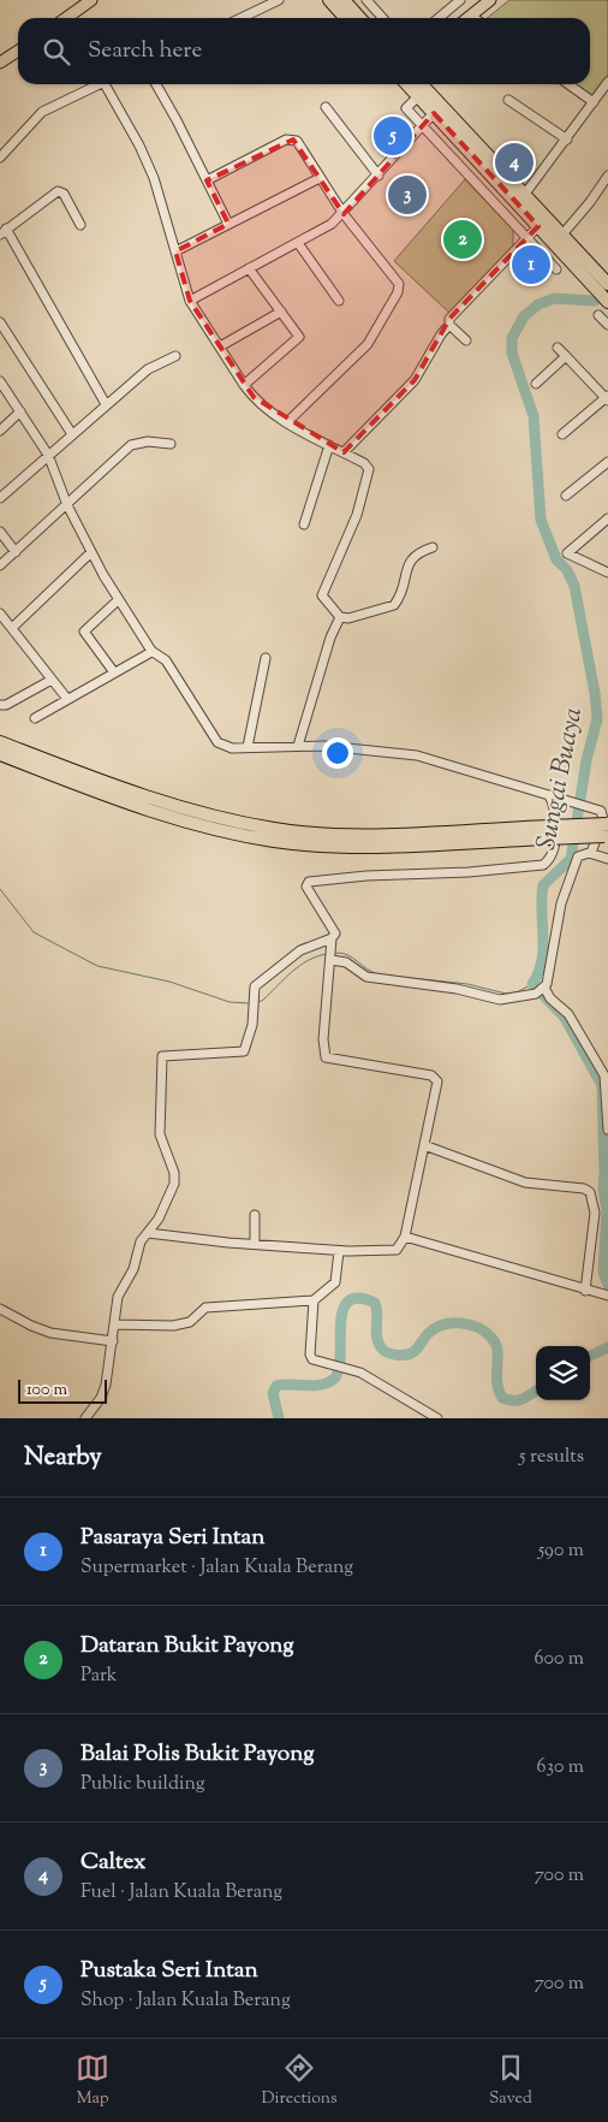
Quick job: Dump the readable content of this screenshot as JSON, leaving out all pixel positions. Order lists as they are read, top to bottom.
{
  "water": ["Sungai Buaya"],
  "scale_bar": "100 m",
  "page": {
    "search": "Search here",
    "pins": [
      "5",
      "4",
      "3",
      "2",
      "1"
    ],
    "scale": "100 m",
    "heading": ["Nearby", "5 results"],
    "list": [
      {
        "mark": "1",
        "name": "Pasaraya Seri Intan",
        "note": "Supermarket · Jalan Kuala Berang",
        "value": "590 m"
      },
      {
        "mark": "2",
        "name": "Dataran Bukit Payong",
        "note": "Park",
        "value": "600 m"
      },
      {
        "mark": "3",
        "name": "Balai Polis Bukit Payong",
        "note": "Public building",
        "value": "630 m"
      },
      {
        "mark": "4",
        "name": "Caltex",
        "note": "Fuel · Jalan Kuala Berang",
        "value": "700 m"
      },
      {
        "mark": "5",
        "name": "Pustaka Seri Intan",
        "note": "Shop · Jalan Kuala Berang",
        "value": "700 m"
      }
    ],
    "nav": ["Map", "Directions", "Saved"]
  }
}
